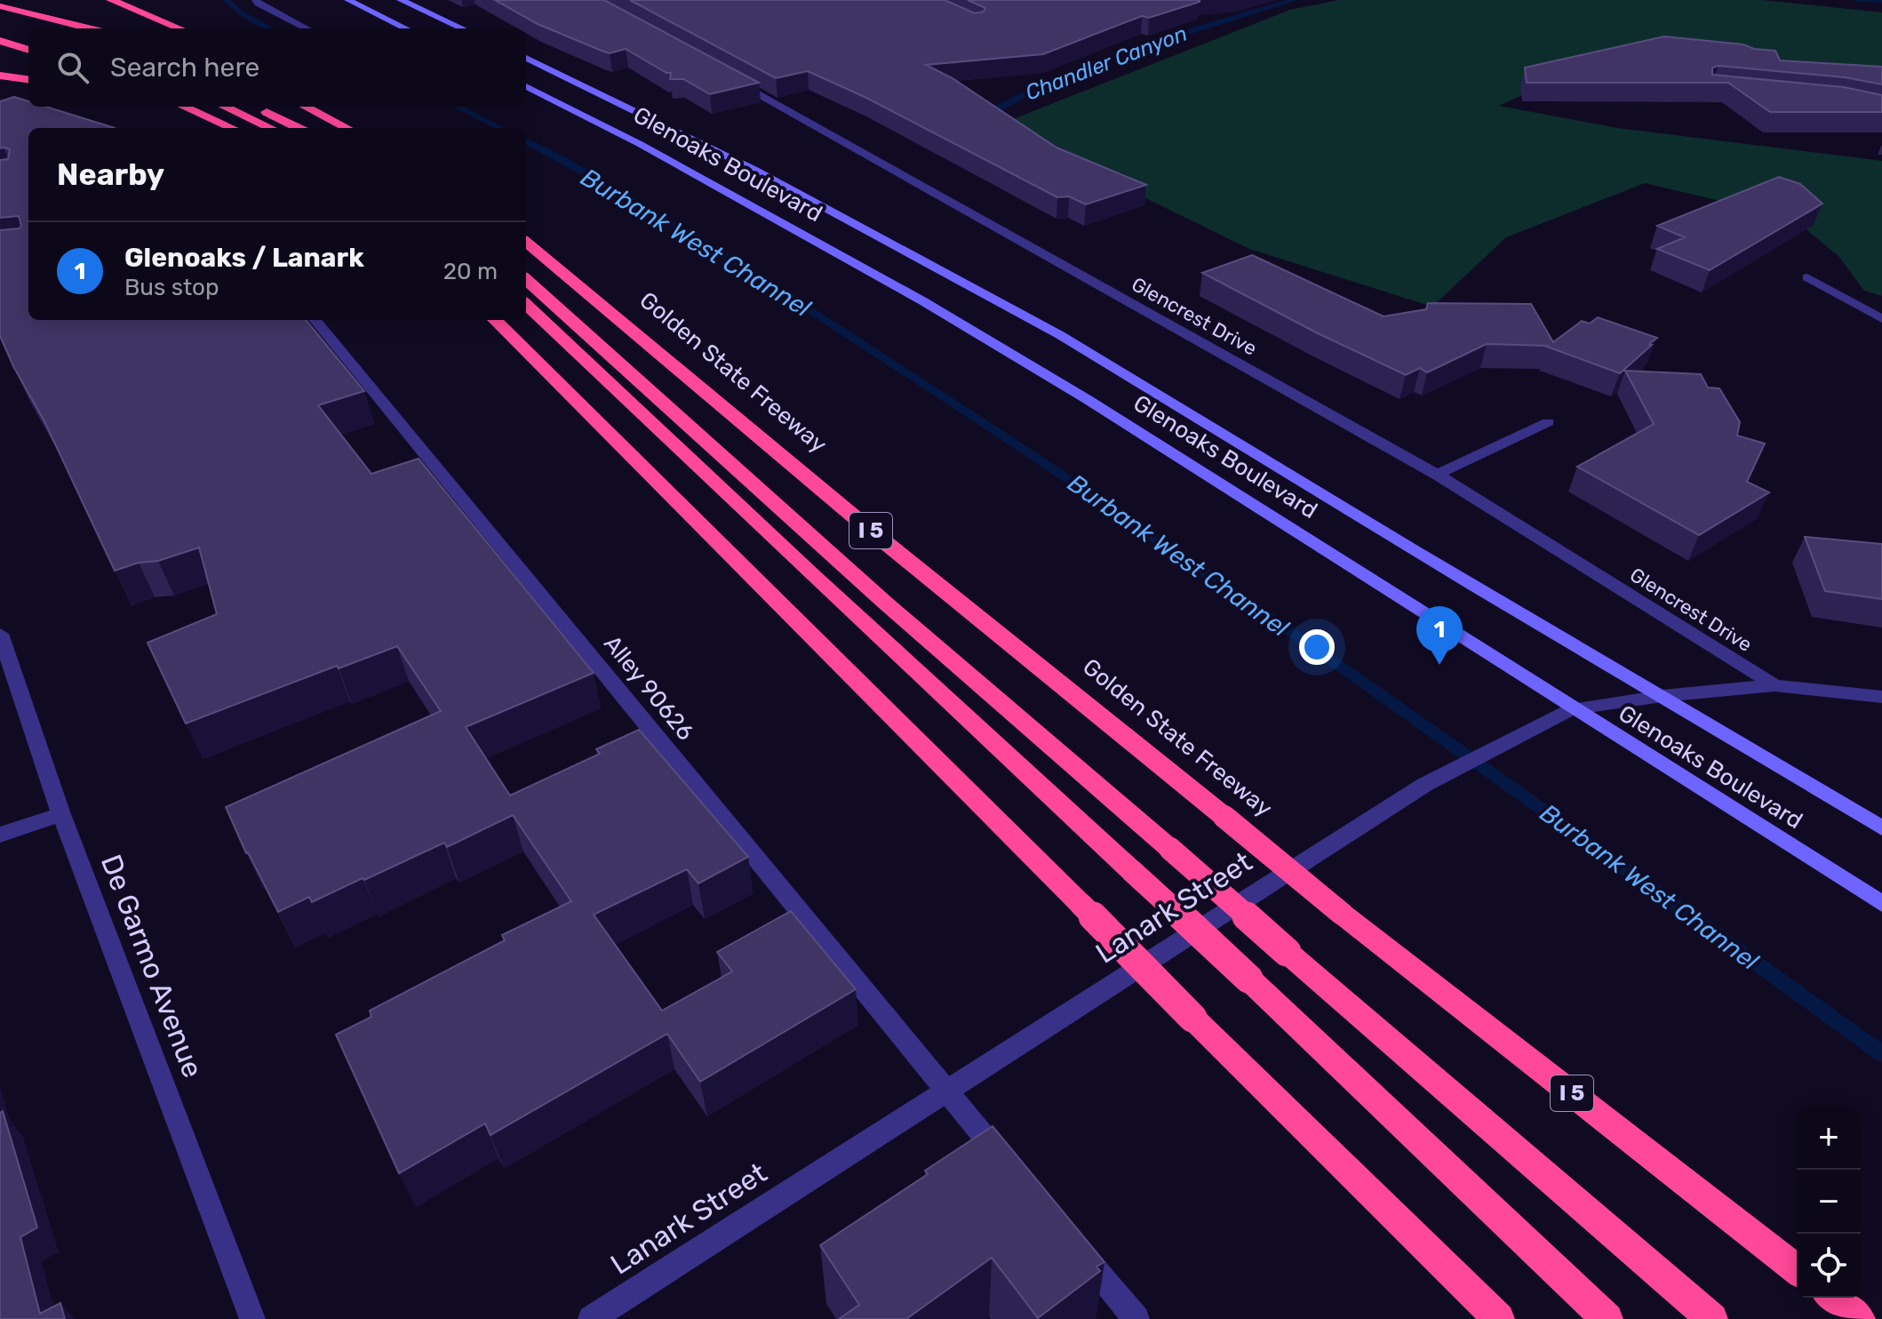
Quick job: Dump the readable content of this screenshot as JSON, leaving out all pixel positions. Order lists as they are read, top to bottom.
{
  "streets": {
    "highway": ["Golden State Freeway", "I 5"],
    "main road": ["Glenoaks Boulevard"],
    "street": [
      "Glencrest Drive",
      "Alley 90626",
      "Lanark Street",
      "De Garmo Avenue"
    ]
  },
  "crossings": [
    ["Glenoaks Boulevard", "Lanark Street"],
    ["Glencrest Drive", "Lanark Street"],
    ["Alley 90626", "Lanark Street"]
  ],
  "water": ["Chandler Canyon", "Burbank West Channel"],
  "page": {
    "search": "Search here",
    "heading": "Nearby",
    "list": [
      {
        "mark": "1",
        "name": "Glenoaks / Lanark",
        "note": "Bus stop",
        "value": "20 m"
      }
    ],
    "pins": "1",
    "map_buttons": ["+", "−"]
  }
}
